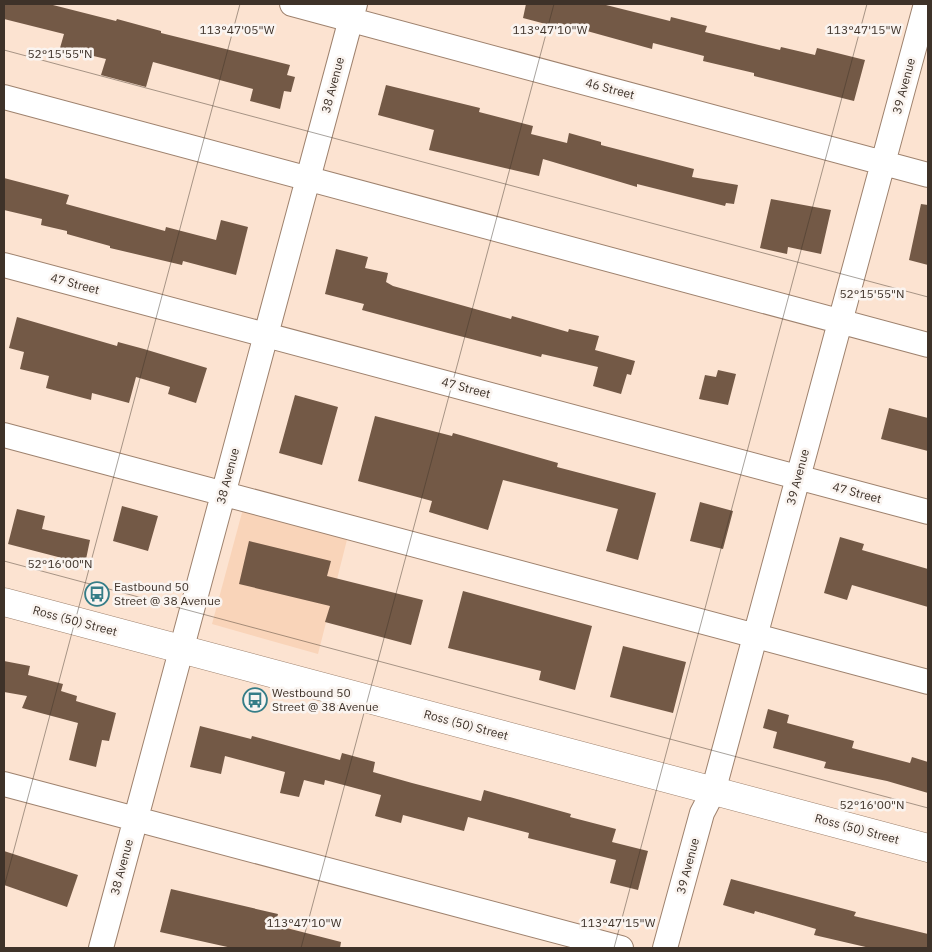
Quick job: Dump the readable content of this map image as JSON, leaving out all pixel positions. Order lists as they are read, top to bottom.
{
  "streets": {
    "main road": ["Ross (50) Street"],
    "street": [
      "38 Avenue",
      "39 Avenue",
      "46 Street",
      "47 Street"
    ]
  },
  "crossings": [
    ["38 Avenue", "46 Street"],
    ["38 Avenue", "47 Street"],
    ["38 Avenue", "Ross (50) Street"],
    ["39 Avenue", "46 Street"],
    ["39 Avenue", "47 Street"],
    ["39 Avenue", "Ross (50) Street"]
  ],
  "places": {
    "bus stop": ["Eastbound 50 Street @ 38 Avenue", "Westbound 50 Street @ 38 Avenue"]
  },
  "coordinates": [
    "113°47'05\"W",
    "113°47'10\"W",
    "113°47'15\"W",
    "52°15'55\"N",
    "52°16'00\"N"
  ]
}
